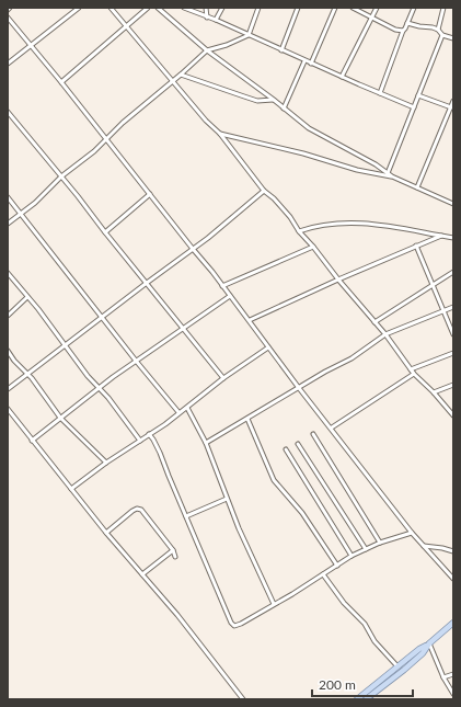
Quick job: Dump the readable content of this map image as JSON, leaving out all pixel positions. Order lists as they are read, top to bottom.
{
  "scale_bar": "200 m"
}
